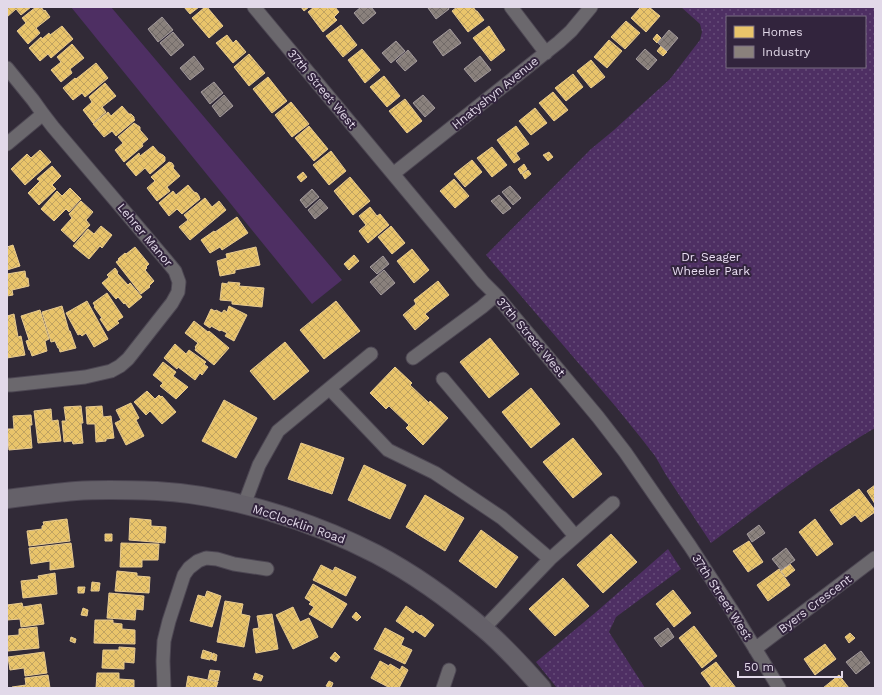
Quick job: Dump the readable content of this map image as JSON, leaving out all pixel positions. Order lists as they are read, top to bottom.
{
  "streets": {
    "street": [
      "37th Street West",
      "Hnatyshyn Avenue",
      "Lehrer Manor",
      "McClocklin Road",
      "Byers Crescent"
    ]
  },
  "crossings": [
    ["37th Street West", "Hnatyshyn Avenue"],
    ["37th Street West", "Byers Crescent"]
  ],
  "parks": ["Dr. Seager Wheeler Park"],
  "legend": ["Homes", "Industry"],
  "scale_bar": "50 m"
}
